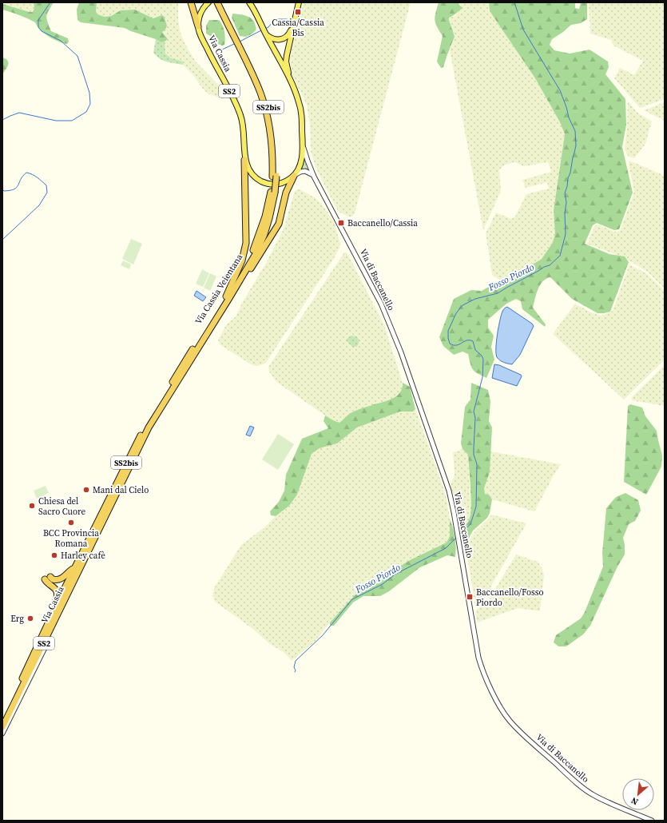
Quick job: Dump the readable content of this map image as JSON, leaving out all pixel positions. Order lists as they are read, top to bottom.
{
  "streets": {
    "highway": [
      "Via Cassia",
      "SS2",
      "SS2bis",
      "Via Cassia Veientana"
    ],
    "street": ["Via di Baccanello"]
  },
  "crossings": [
    ["Via Cassia", "SS2"],
    ["Via Cassia", "Via Cassia Veientana"],
    ["SS2", "Via Cassia Veientana"]
  ],
  "water": ["Fosso Piordo"],
  "places": {
    "transit": ["Cassia/Cassia Bis", "Baccanello/Cassia", "Baccanello/Fosso Piordo"],
    "other": [
      "Mani dal Cielo",
      "Chiesa del Sacro Cuore",
      "BCC Provincia Romana",
      "Harley cafè",
      "Erg"
    ]
  },
  "north": "bottom left"
}
